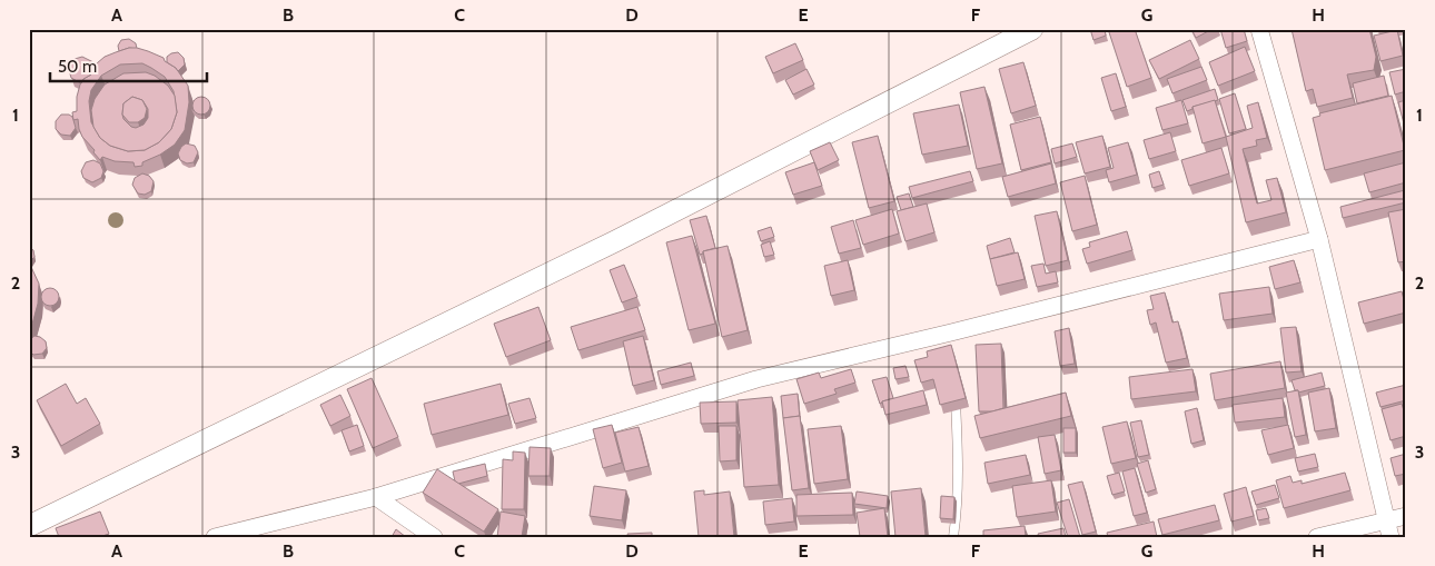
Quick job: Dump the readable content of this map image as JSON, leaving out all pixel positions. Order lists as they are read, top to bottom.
{
  "scale_bar": "50 m",
  "grid": {
    "columns": [
      "A",
      "B",
      "C",
      "D",
      "E",
      "F",
      "G",
      "H"
    ],
    "rows": ["1", "2", "3"]
  }
}
